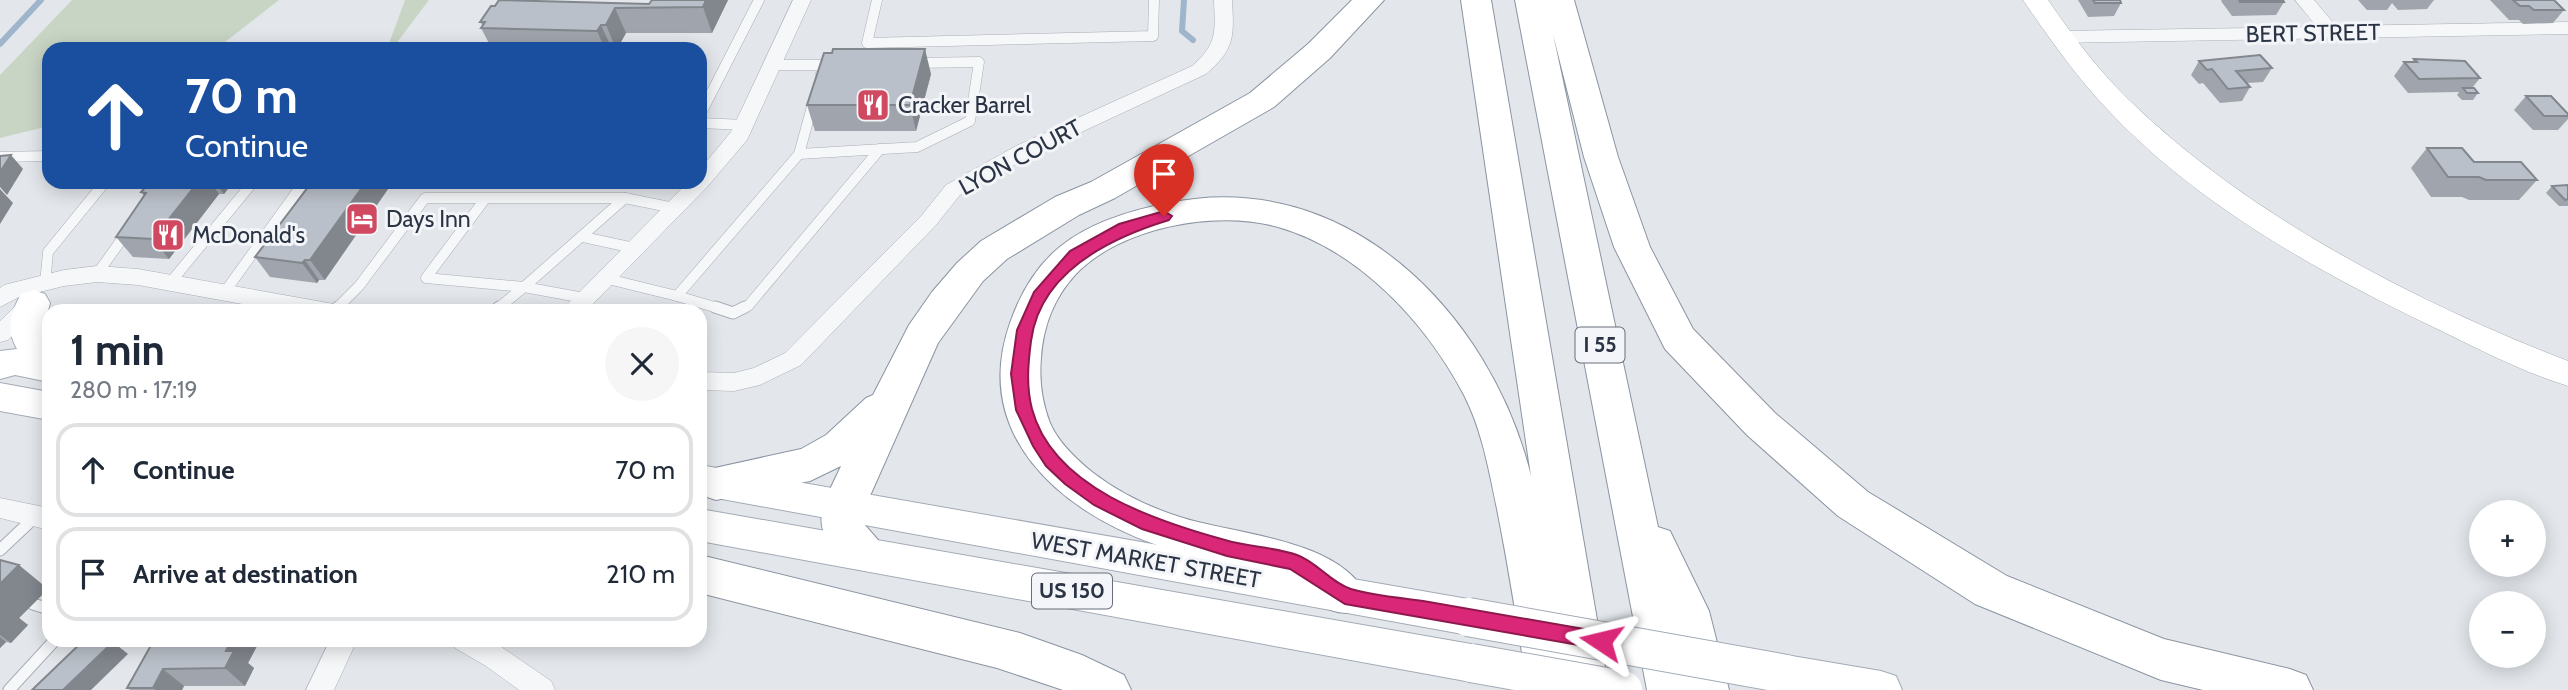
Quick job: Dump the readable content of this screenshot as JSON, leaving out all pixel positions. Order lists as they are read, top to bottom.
{
  "streets": {
    "highway": ["I 55"],
    "main road": ["WEST MARKET STREET", "US 150"],
    "street": ["BERT STREET", "LYON COURT"]
  },
  "places": {
    "restaurant": ["Cracker Barrel", "McDonald's"],
    "hotel": ["Days Inn"]
  },
  "page": {
    "turn": ["70 m", "Continue"],
    "heading": ["1 min", "280 m · 17:19"],
    "list": [
      {
        "name": "Continue",
        "value": "70 m"
      },
      {
        "name": "Arrive at destination",
        "value": "210 m"
      }
    ],
    "map_buttons": ["+", "−"]
  }
}
